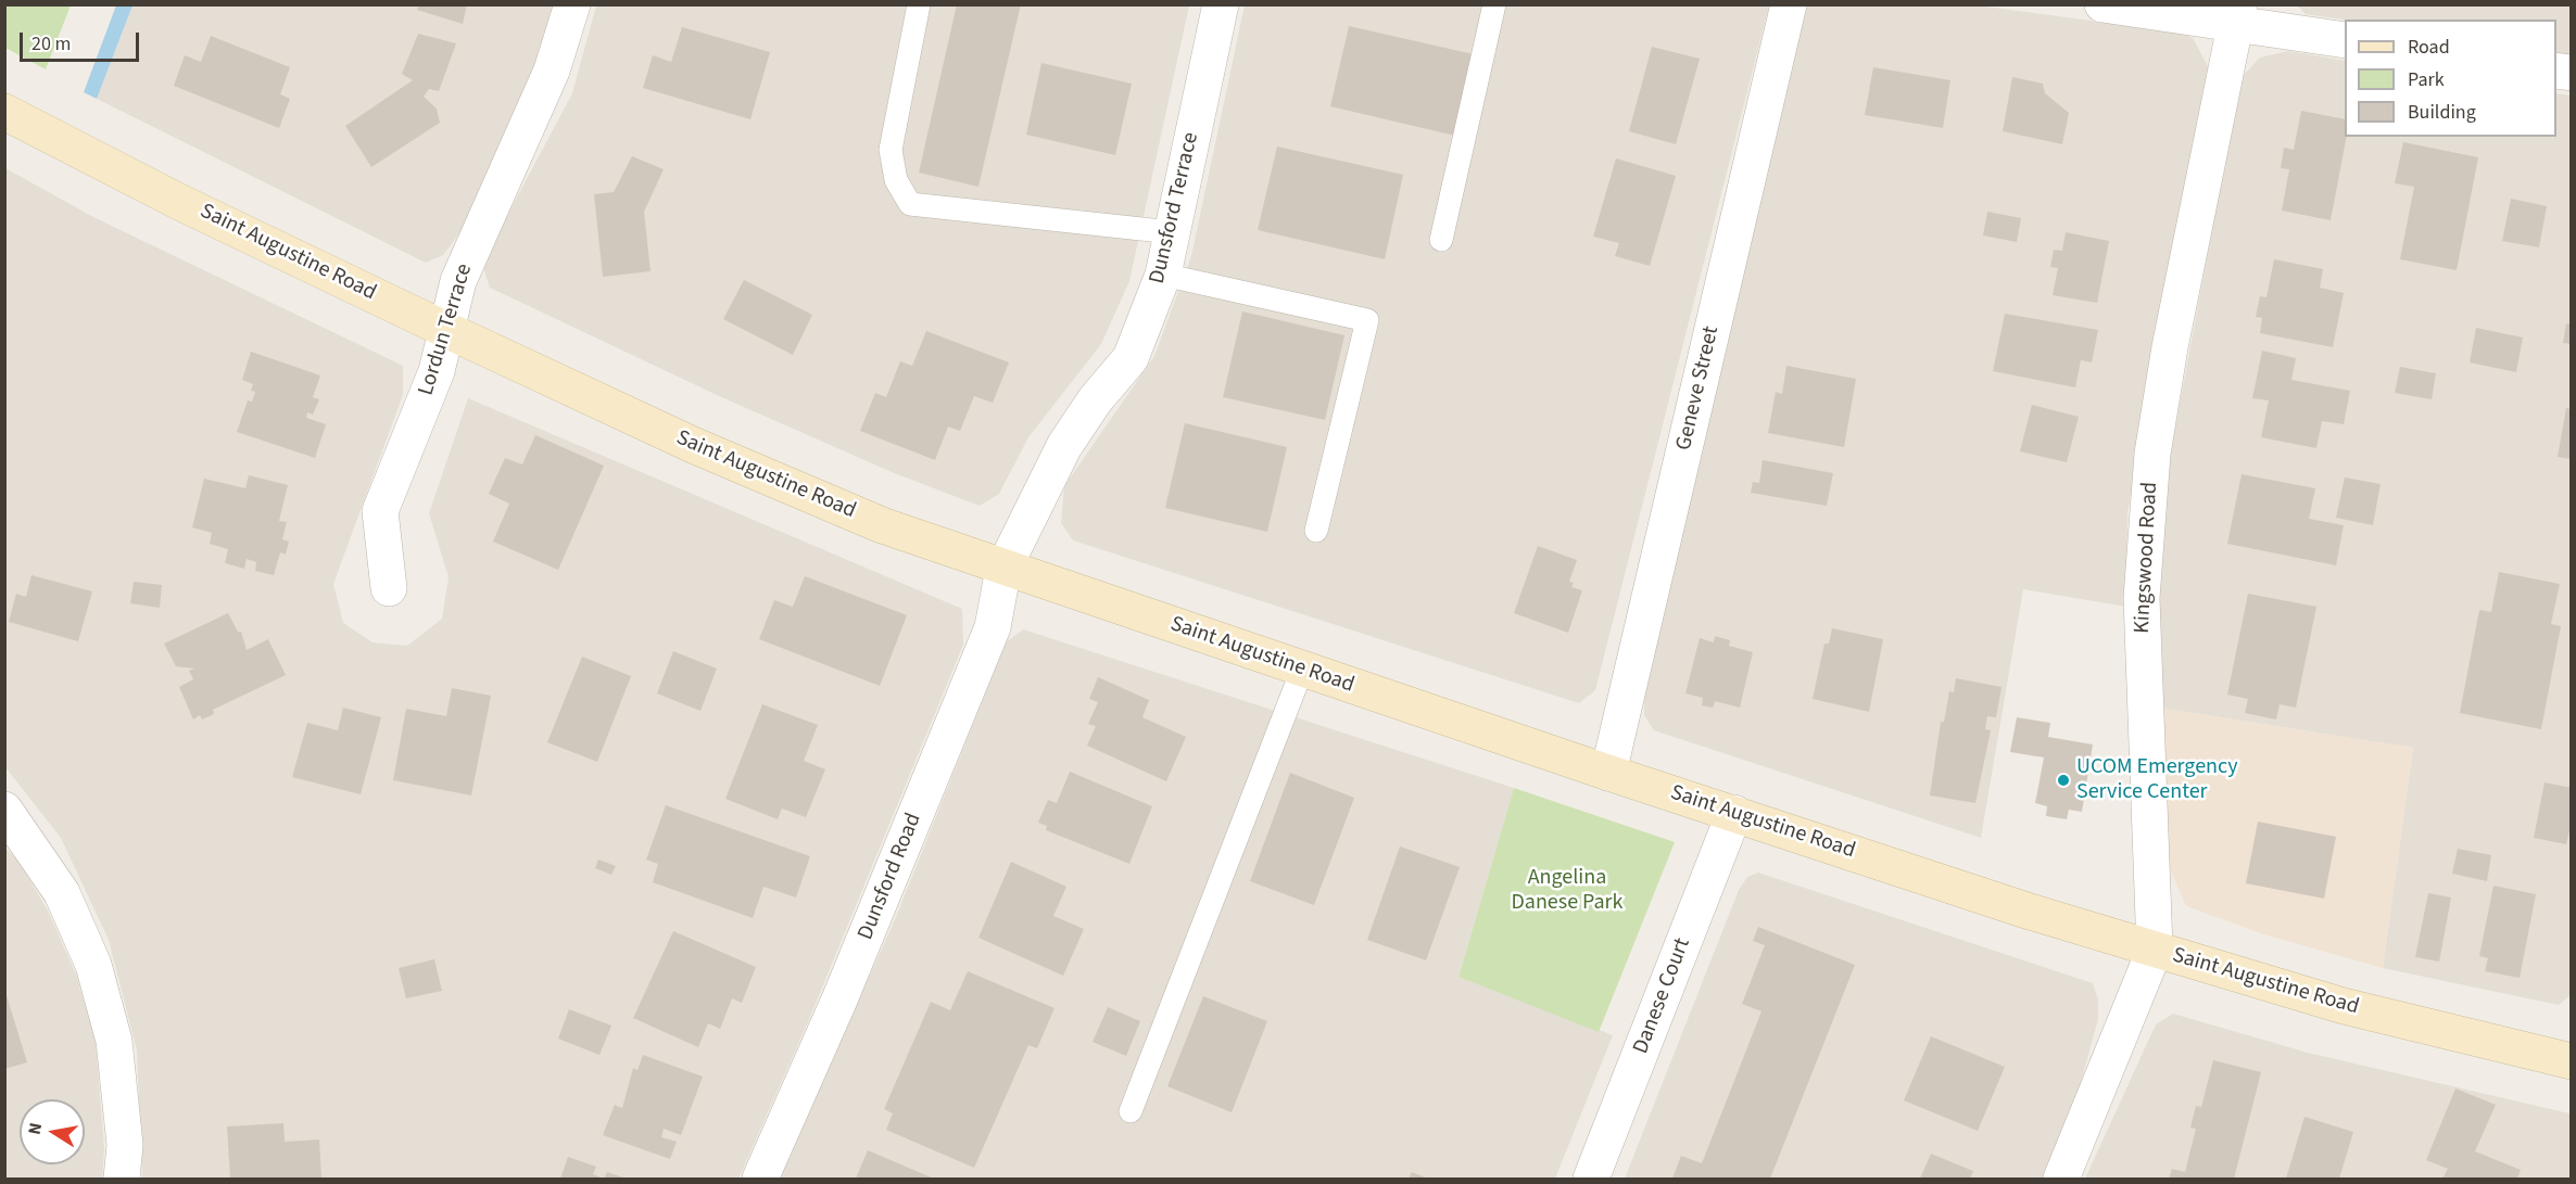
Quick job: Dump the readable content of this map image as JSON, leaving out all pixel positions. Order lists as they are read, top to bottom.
{
  "streets": {
    "main road": ["Saint Augustine Road"],
    "street": [
      "Dunsford Terrace",
      "Lordun Terrace",
      "Geneve Street",
      "Kingswood Road",
      "Dunsford Road",
      "Danese Court"
    ]
  },
  "crossings": [
    ["Dunsford Terrace", "Saint Augustine Road"],
    ["Dunsford Terrace", "Dunsford Road"],
    ["Saint Augustine Road", "Lordun Terrace"],
    ["Saint Augustine Road", "Geneve Street"],
    ["Saint Augustine Road", "Kingswood Road"],
    ["Saint Augustine Road", "Dunsford Road"],
    ["Saint Augustine Road", "Danese Court"]
  ],
  "parks": ["Angelina Danese Park"],
  "places": ["UCOM Emergency Service Center"],
  "legend": ["Road", "Park", "Building"],
  "scale_bar": "20 m",
  "north": "left"
}
